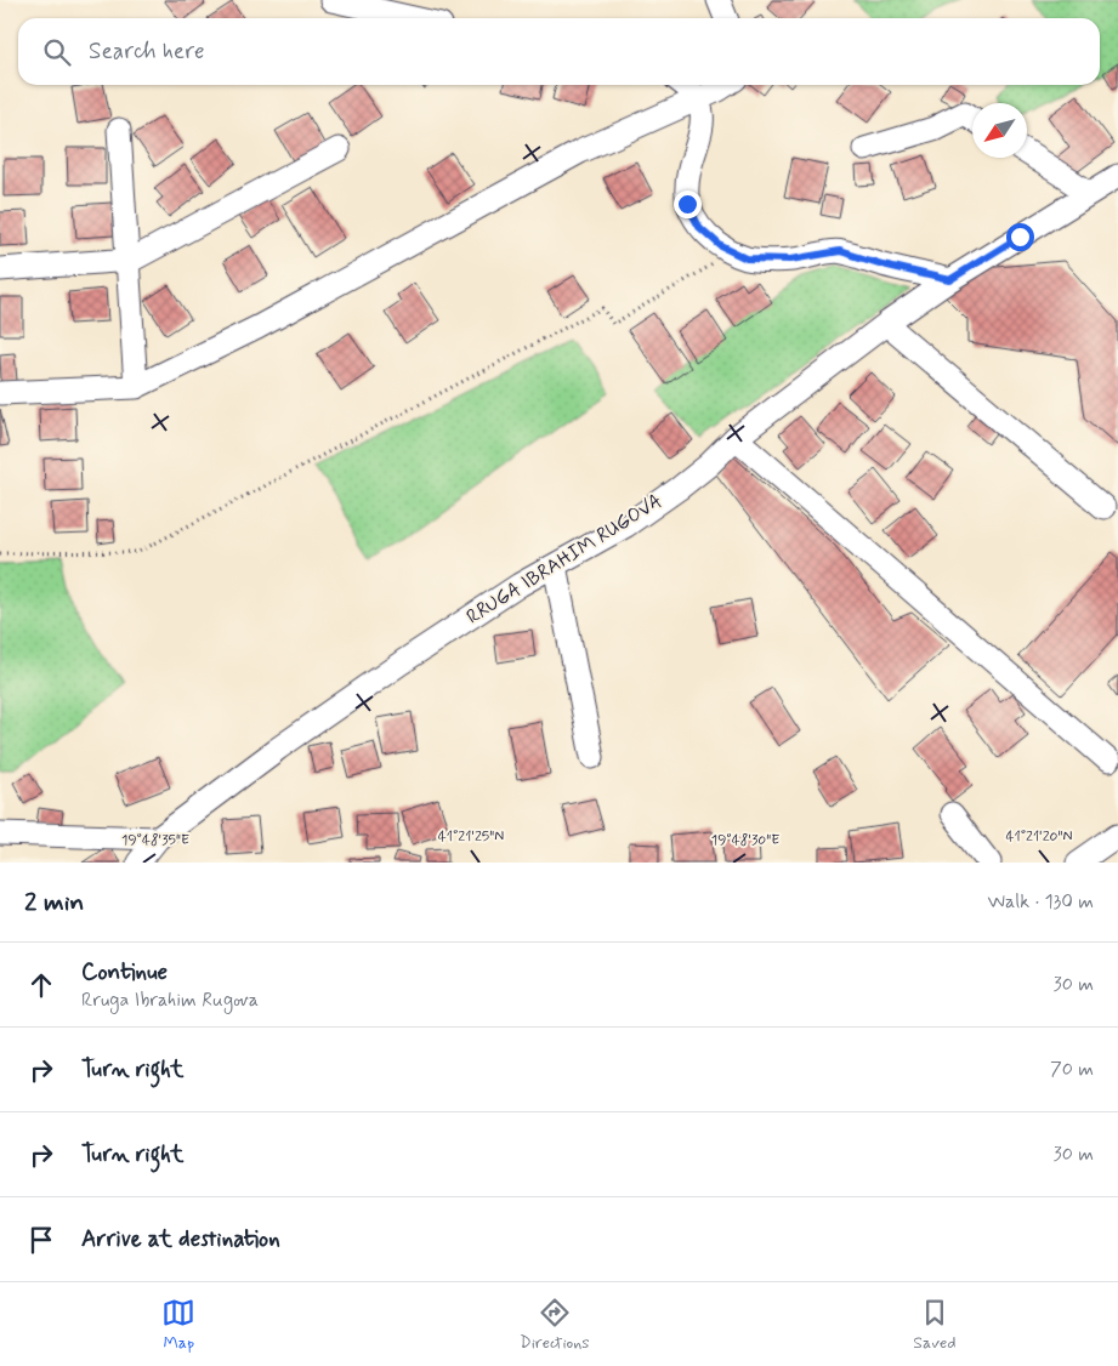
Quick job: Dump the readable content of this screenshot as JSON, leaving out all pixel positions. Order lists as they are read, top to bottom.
{
  "streets": {
    "street": ["RRUGA IBRAHIM RUGOVA"]
  },
  "north": "bottom left",
  "page": {
    "search": "Search here",
    "heading": ["2 min", "Walk · 130 m"],
    "list": [
      ["Continue", "Rruga Ibrahim Rugova", "30 m"],
      ["Turn right", "70 m"],
      ["Turn right", "30 m"],
      "Arrive at destination"
    ],
    "nav": ["Map", "Directions", "Saved"]
  },
  "coordinates": [
    "41°21'25\"N",
    "41°21'20\"N",
    "19°48'35\"E",
    "19°48'30\"E"
  ]
}
